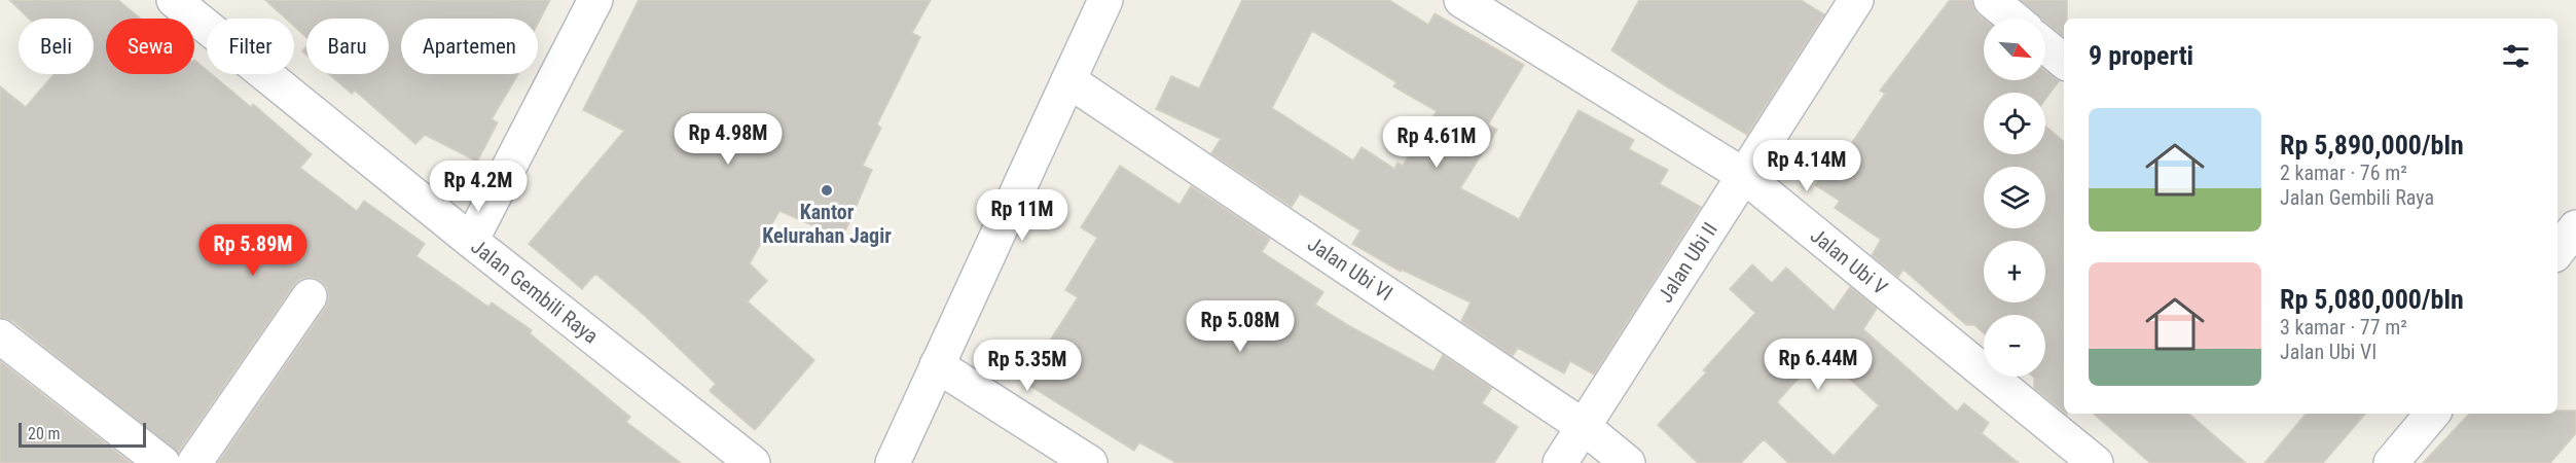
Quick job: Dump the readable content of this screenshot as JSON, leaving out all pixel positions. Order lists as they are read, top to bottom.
{
  "streets": {
    "street": [
      "Jalan Ubi V",
      "Jalan Ubi II",
      "Jalan Ubi VI",
      "Jalan Gembili Raya"
    ]
  },
  "crossings": [
    ["Jalan Ubi V", "Jalan Ubi II"],
    ["Jalan Ubi II", "Jalan Ubi VI"]
  ],
  "places": ["Kantor Kelurahan Jagir"],
  "scale_bar": "20 m",
  "north": "bottom right",
  "page": {
    "map_buttons": ["+", "−"],
    "chip": [
      "Beli",
      "Sewa",
      "Filter",
      "Baru",
      "Apartemen"
    ],
    "heading": "9 properti",
    "list": [
      {
        "name": "Rp 5,890,000/bln",
        "note": "2 kamar · 76 m² · Jalan Gembili Raya"
      },
      {
        "name": "Rp 5,080,000/bln",
        "note": "3 kamar · 77 m² · Jalan Ubi VI"
      }
    ],
    "price": [
      "Rp 4.98M",
      "Rp 4.61M",
      "Rp 4.14M",
      "Rp 4.2M",
      "Rp 11M",
      "Rp 5.89M",
      "Rp 5.08M",
      "Rp 6.44M",
      "Rp 5.35M"
    ],
    "scale": "20 m"
  }
}
